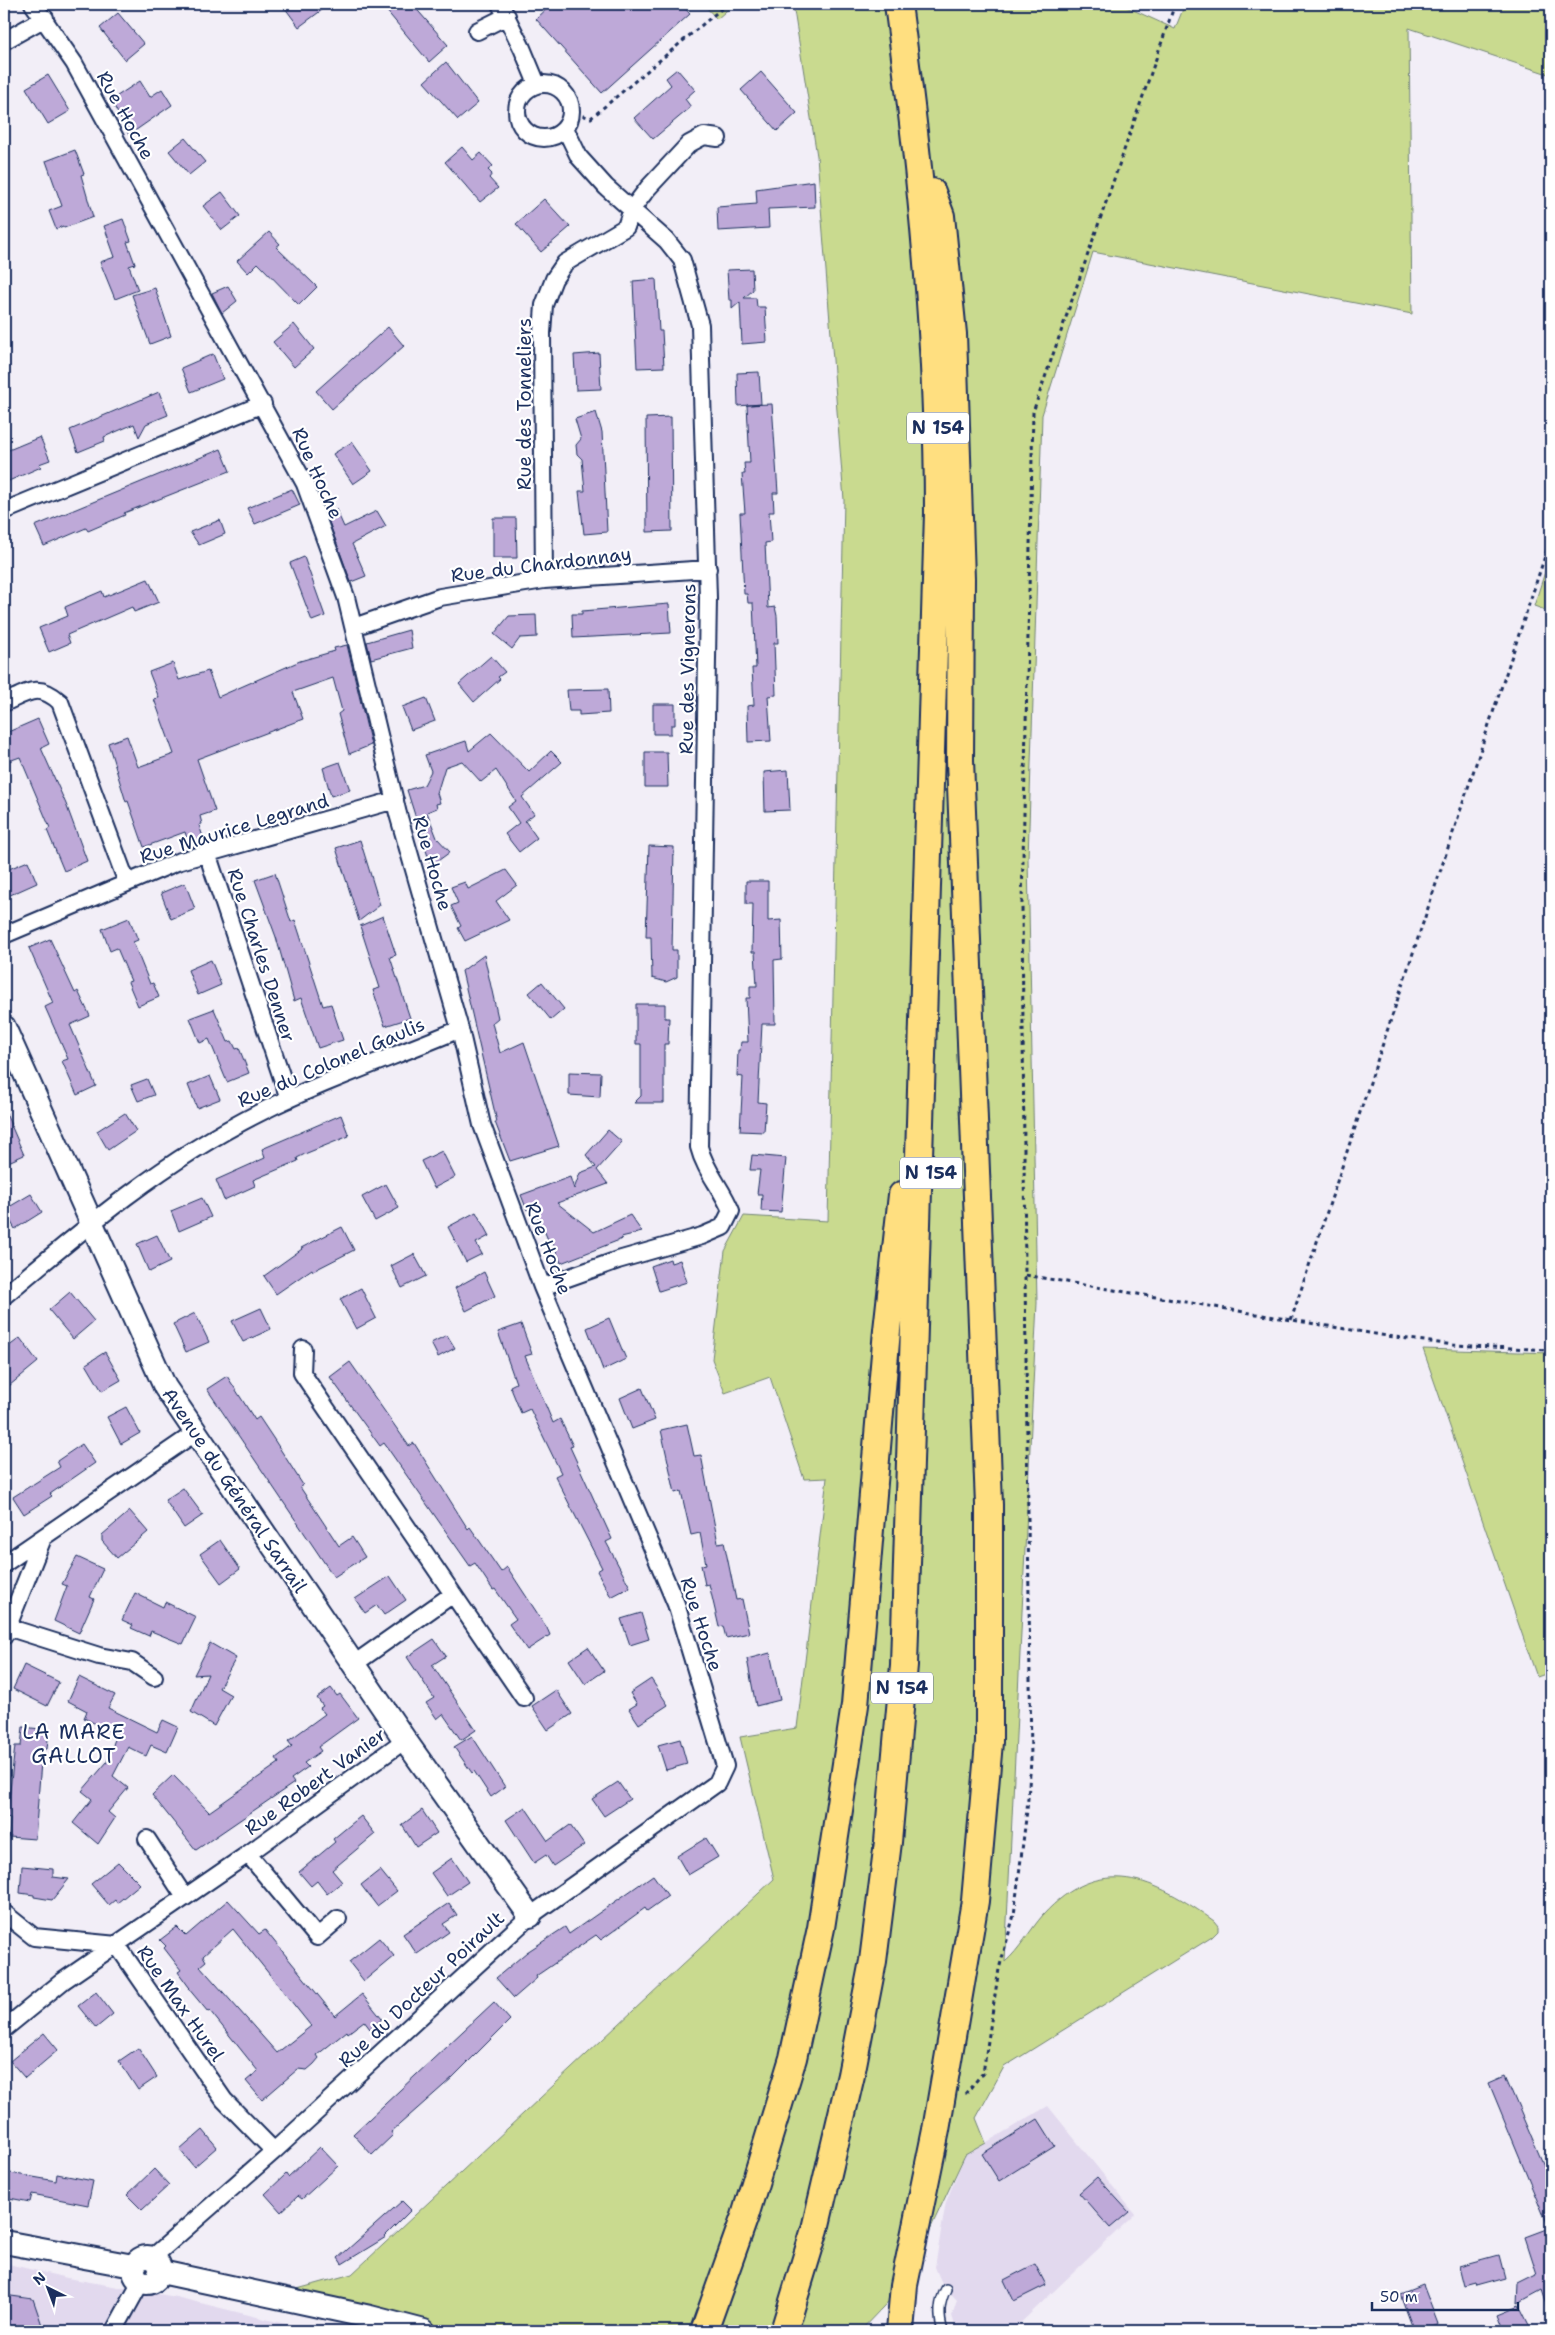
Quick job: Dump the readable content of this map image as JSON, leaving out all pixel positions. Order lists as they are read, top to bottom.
{
  "streets": {
    "main road": ["N 154"],
    "street": [
      "Rue Hoche",
      "Rue des Tonneliers",
      "Rue du Chardonnay",
      "Rue des Vignerons",
      "Rue Maurice Legrand",
      "Rue Charles Denner",
      "Rue du Colonel Gaulis",
      "Avenue du Général Sarrail",
      "Rue Robert Vanier",
      "Rue du Docteur Poirault",
      "Rue Max Hurel"
    ]
  },
  "crossings": [
    ["Rue Hoche", "Rue du Chardonnay"],
    ["Rue Hoche", "Rue des Vignerons"],
    ["Rue Hoche", "Rue Maurice Legrand"],
    ["Rue Hoche", "Rue du Colonel Gaulis"],
    ["Rue Hoche", "Rue du Docteur Poirault"],
    ["Rue des Tonneliers", "Rue du Chardonnay"],
    ["Rue des Tonneliers", "Rue des Vignerons"],
    ["Rue du Chardonnay", "Rue des Vignerons"],
    ["Rue Maurice Legrand", "Rue Charles Denner"],
    ["Rue Charles Denner", "Rue du Colonel Gaulis"],
    ["Rue du Colonel Gaulis", "Avenue du Général Sarrail"],
    ["Avenue du Général Sarrail", "Rue Robert Vanier"],
    ["Avenue du Général Sarrail", "Rue du Docteur Poirault"],
    ["Rue Robert Vanier", "Rue Max Hurel"],
    ["Rue du Docteur Poirault", "Rue Max Hurel"]
  ],
  "districts": ["LA MARE GALLOT"],
  "scale_bar": "50 m",
  "north": "top left"
}
